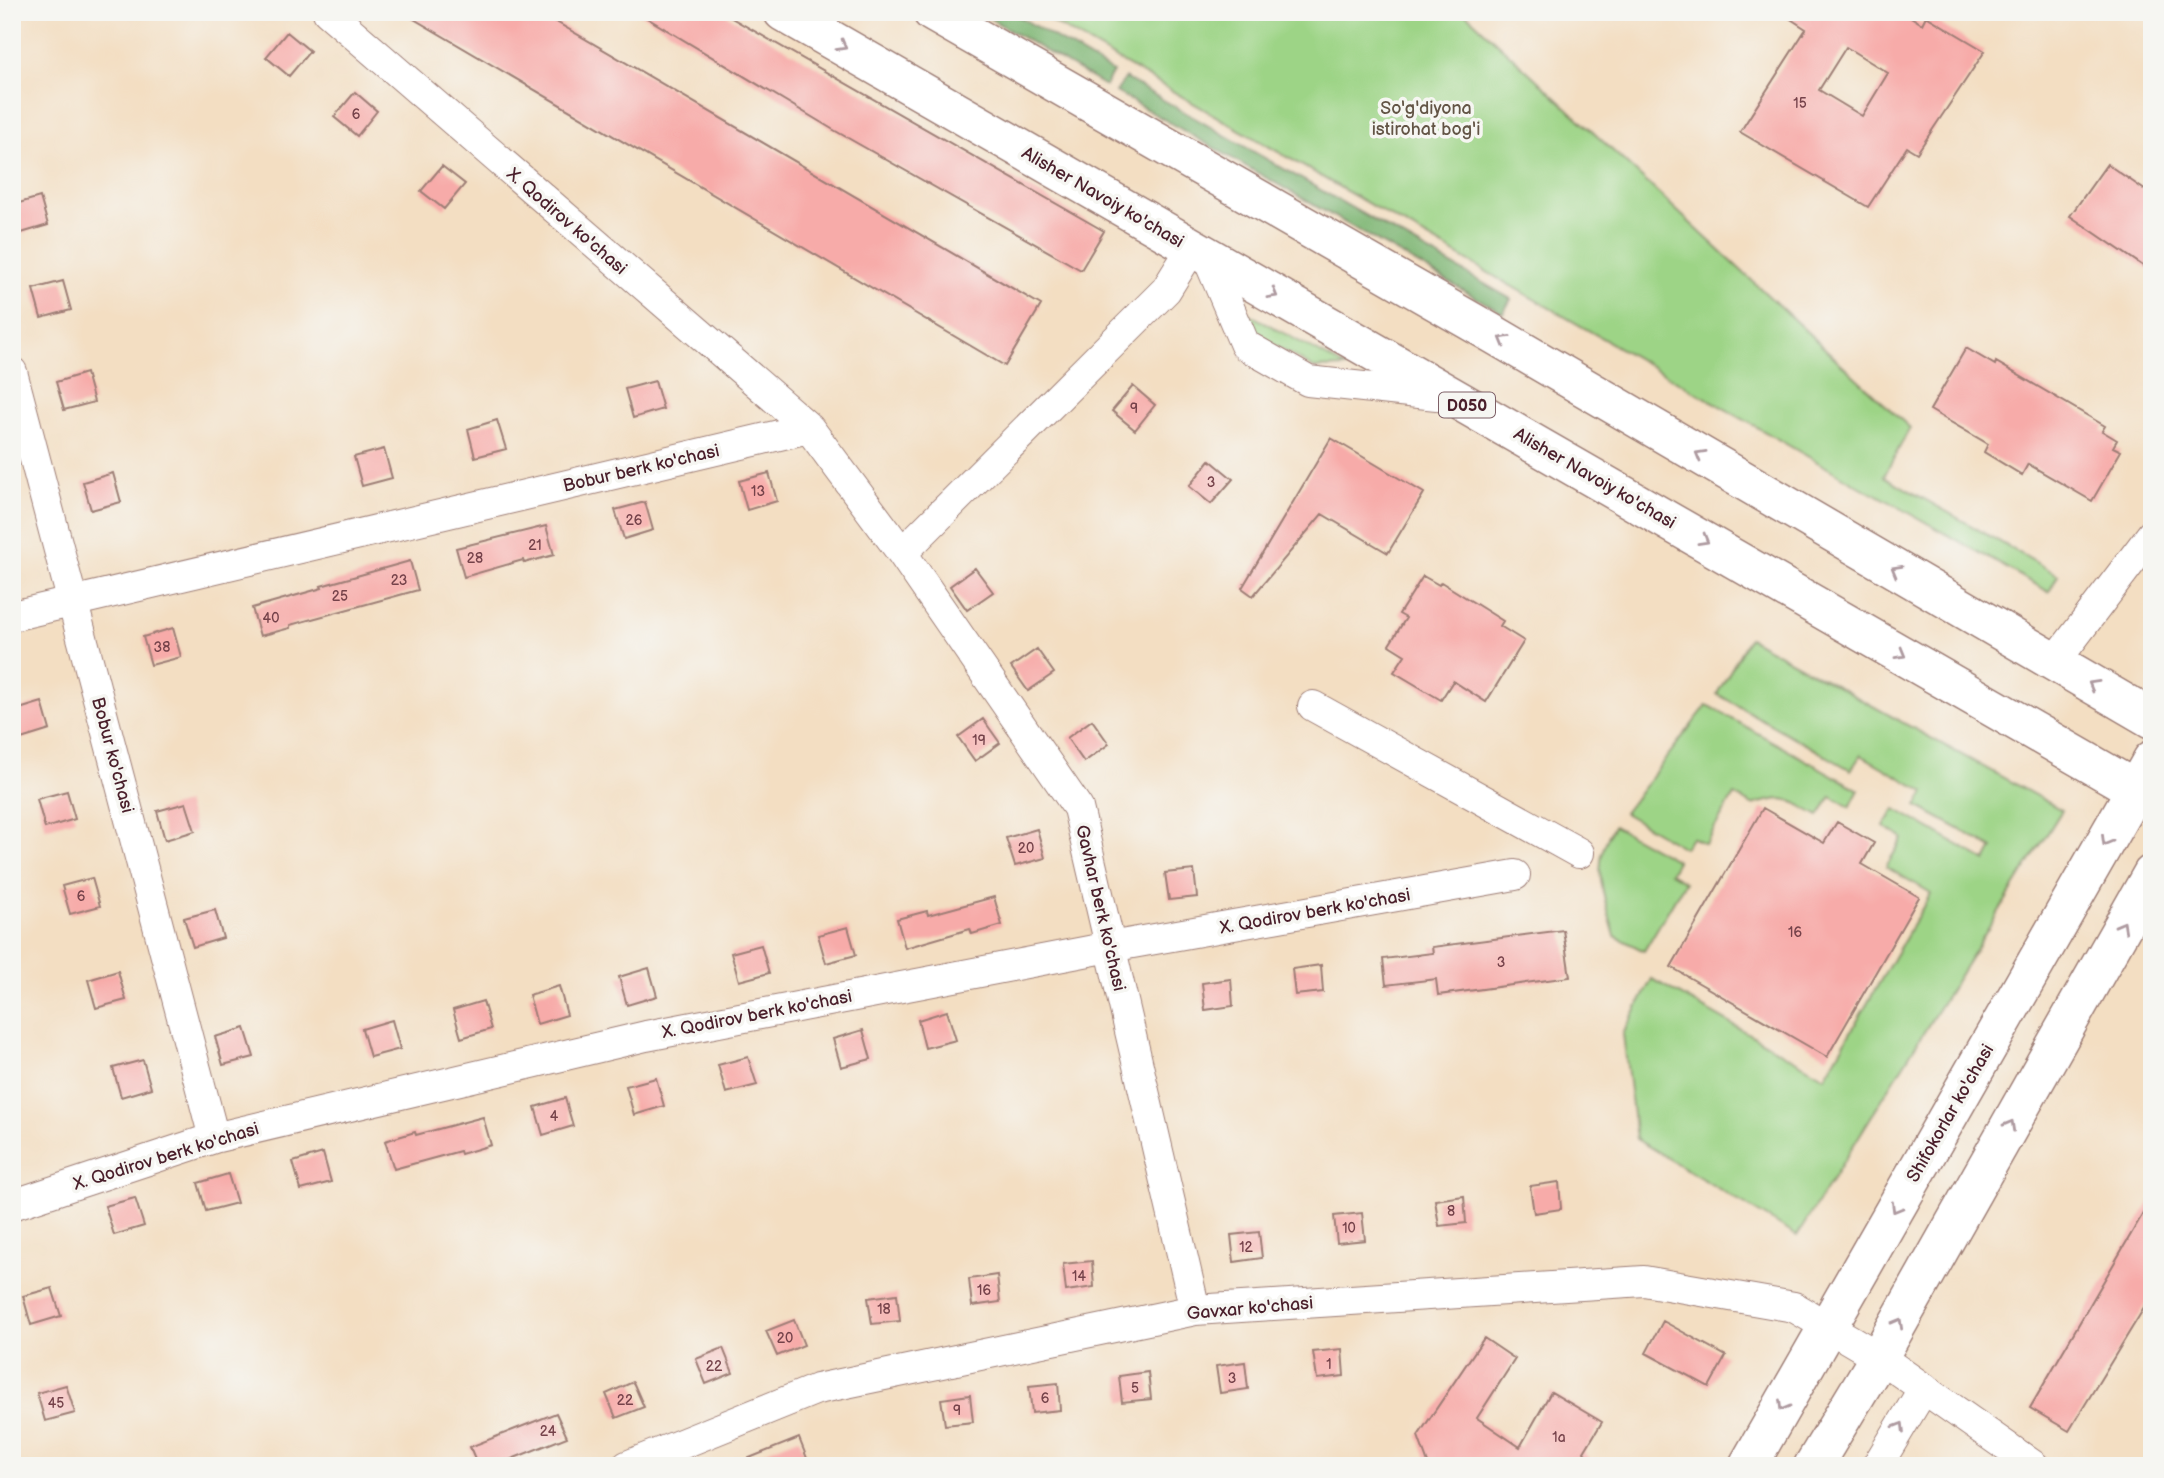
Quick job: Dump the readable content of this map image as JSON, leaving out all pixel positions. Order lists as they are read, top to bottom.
{
  "streets": {
    "main road": ["Alisher Navoiy ko'chasi", "D050", "Shifokorlar ko'chasi"],
    "street": [
      "X. Qodirov ko'chasi",
      "Bobur berk ko'chasi",
      "Bobur ko'chasi",
      "Gavhar berk ko'chasi",
      "X. Qodirov berk ko'chasi",
      "Gavxar ko'chasi"
    ]
  },
  "crossings": [
    ["Alisher Navoiy ko'chasi", "Shifokorlar ko'chasi"],
    ["X. Qodirov ko'chasi", "Bobur berk ko'chasi"],
    ["Bobur berk ko'chasi", "Bobur ko'chasi"],
    ["Bobur ko'chasi", "X. Qodirov berk ko'chasi"],
    ["Gavhar berk ko'chasi", "X. Qodirov berk ko'chasi"],
    ["Gavhar berk ko'chasi", "Gavxar ko'chasi"],
    ["Shifokorlar ko'chasi", "Gavxar ko'chasi"]
  ],
  "parks": ["So'g'diyona istirohat bog'i"],
  "house_numbers": [
    "15",
    "6",
    "9",
    "3",
    "13",
    "26",
    "21",
    "28",
    "23",
    "25",
    "40",
    "38",
    "19",
    "20",
    "6",
    "16",
    "3",
    "4",
    "8",
    "10",
    "12",
    "14",
    "16",
    "18",
    "20",
    "1",
    "22",
    "3",
    "5",
    "6",
    "22",
    "45",
    "9",
    "24",
    "1a"
  ]
}
